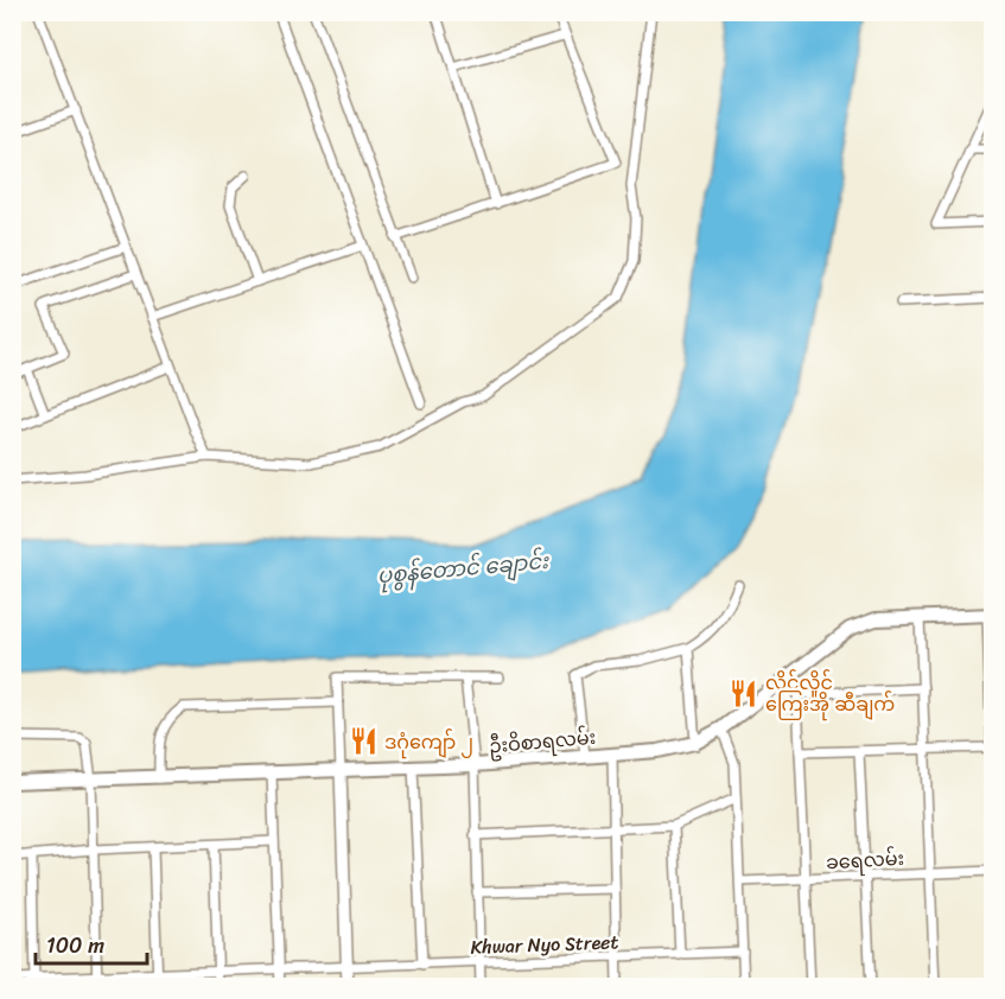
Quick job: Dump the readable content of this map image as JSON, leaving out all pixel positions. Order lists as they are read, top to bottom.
{
  "streets": {
    "main road": ["ဦးဝိစာရလမ်း"],
    "street": ["ခရေလမ်း", "Khwar Nyo Street"]
  },
  "water": ["ပုစွန်တောင် ချောင်း"],
  "places": {
    "restaurant": ["လှိုင်လှိုင် ကြေးအို ဆီချက်", "ဒဂုံကျော် ၂"]
  },
  "scale_bar": "100 m"
}
